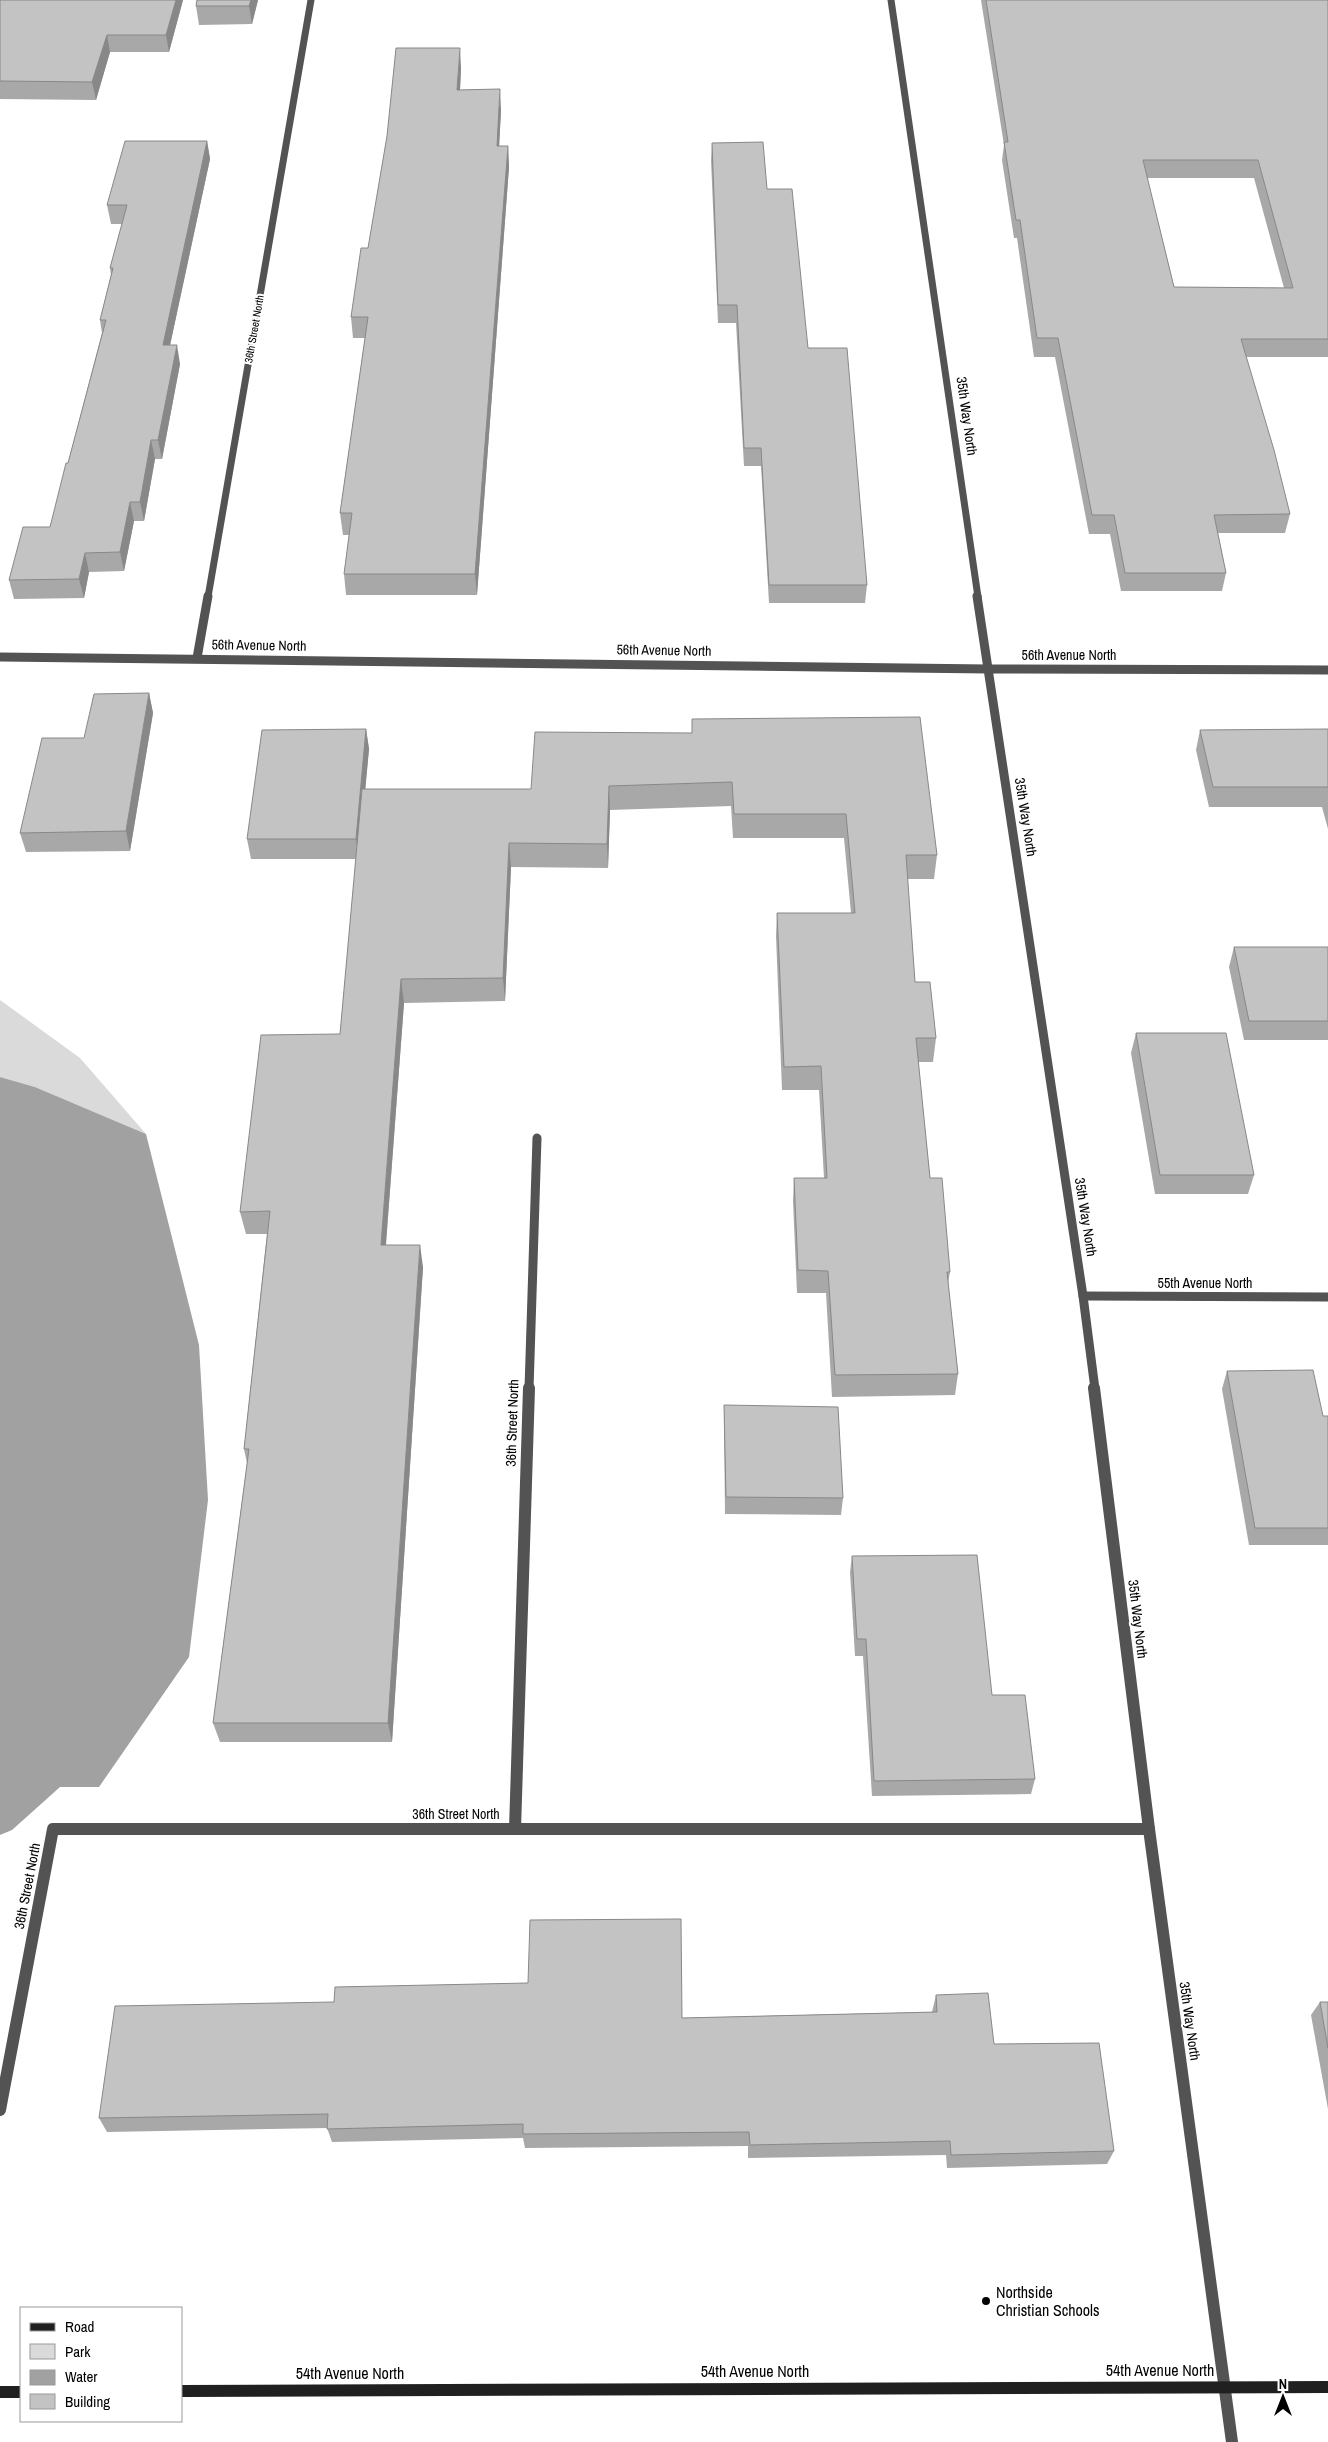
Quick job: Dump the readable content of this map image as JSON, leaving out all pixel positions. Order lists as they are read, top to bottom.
{
  "streets": {
    "main road": ["54th Avenue North"],
    "street": [
      "36th Street North",
      "35th Way North",
      "56th Avenue North",
      "55th Avenue North"
    ]
  },
  "crossings": [
    ["36th Street North", "56th Avenue North"],
    ["35th Way North", "56th Avenue North"],
    ["35th Way North", "55th Avenue North"],
    ["35th Way North", "54th Avenue North"]
  ],
  "places": ["Northside Christian Schools"],
  "legend": [
    "Road",
    "Park",
    "Water",
    "Building"
  ],
  "north": "top"
}
